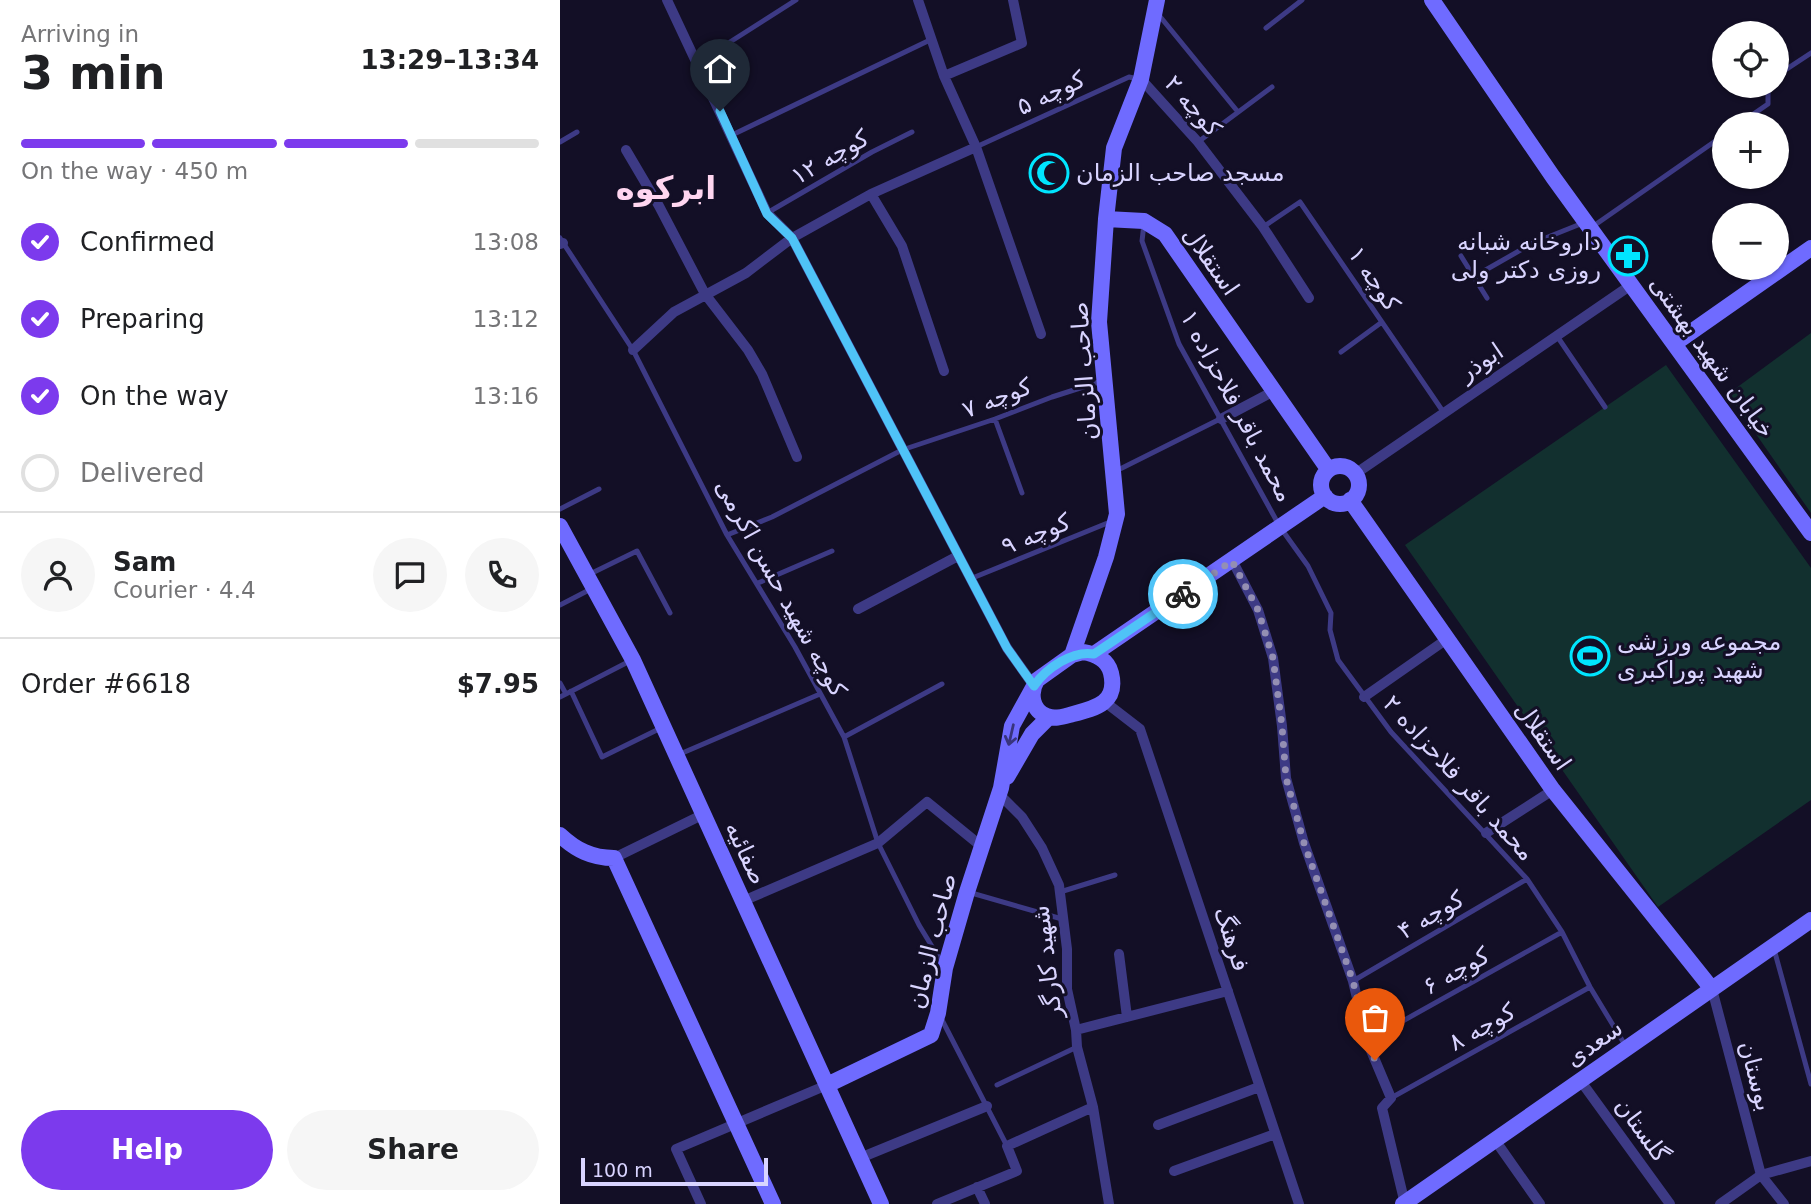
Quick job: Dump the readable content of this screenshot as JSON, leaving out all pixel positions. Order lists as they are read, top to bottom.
{
  "streets": {
    "street": [
      "کوچه ۲",
      "استقلال",
      "خیابان شهید بهشتی",
      "ابوذر",
      "صاحب الزمان",
      "صفائیه",
      "فرهنگ",
      "شهید کارگر",
      "سعدی",
      "بوستان",
      "گلستان"
    ],
    "lane": [
      "کوچه ۵",
      "کوچه ۱۲",
      "کوچه ۱",
      "کوچه ۷",
      "محمد باقر فلاحزاده ۱",
      "کوچه ۹",
      "کوچه شهید حسن اکرمی",
      "محمد باقر فلاحزاده ۲",
      "کوچه ۴",
      "کوچه ۶",
      "کوچه ۸"
    ]
  },
  "crossings": [
    ["کوچه ۵", "کوچه ۲"],
    ["کوچه ۵", "صاحب الزمان"],
    ["کوچه ۲", "کوچه ۱"],
    ["کوچه ۲", "صاحب الزمان"],
    ["استقلال", "ابوذر"],
    ["استقلال", "صاحب الزمان"],
    ["استقلال", "محمد باقر فلاحزاده ۱"],
    ["استقلال", "سعدی"],
    ["استقلال", "بوستان"],
    ["کوچه ۱", "ابوذر"],
    ["خیابان شهید بهشتی", "ابوذر"],
    ["صاحب الزمان", "کوچه ۷"],
    ["صاحب الزمان", "کوچه ۹"],
    ["صاحب الزمان", "کوچه شهید حسن اکرمی"],
    ["صاحب الزمان", "صفائیه"],
    ["صاحب الزمان", "فرهنگ"],
    ["صاحب الزمان", "شهید کارگر"],
    ["کوچه ۷", "کوچه شهید حسن اکرمی"],
    ["محمد باقر فلاحزاده ۱", "محمد باقر فلاحزاده ۲"],
    ["محمد باقر فلاحزاده ۲", "کوچه ۴"],
    ["محمد باقر فلاحزاده ۲", "کوچه ۶"],
    ["محمد باقر فلاحزاده ۲", "کوچه ۸"],
    ["محمد باقر فلاحزاده ۲", "سعدی"],
    ["فرهنگ", "شهید کارگر"],
    ["سعدی", "بوستان"],
    ["سعدی", "گلستان"]
  ],
  "districts": ["ابرکوه"],
  "places": {
    "mosque": ["مسجد صاحب الزمان"],
    "pharmacy": ["داروخانه شبانه روزی دکتر ولی"],
    "sports": ["مجموعه ورزشی شهید پوراکبری"]
  },
  "scale_bar": "100 m",
  "page": {
    "heading": ["3 min", "Arriving in", "13:29–13:34"],
    "panel": [
      "Sam",
      "Courier · 4.4",
      "Order #6618",
      "$7.95"
    ],
    "map_buttons": ["+", "−"],
    "bar": "On the way · 450 m",
    "list": [
      ["Confirmed", "13:08"],
      ["Preparing", "13:12"],
      ["On the way", "13:16"],
      "Delivered"
    ],
    "buttons": ["Help", "Share"],
    "scale": "100 m"
  }
}
